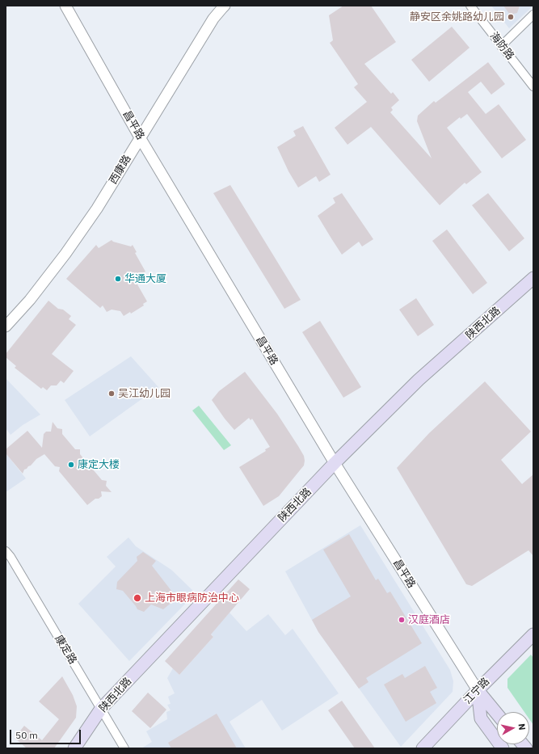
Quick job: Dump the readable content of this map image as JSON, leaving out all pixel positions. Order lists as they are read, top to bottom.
{
  "streets": {
    "main road": ["昌平路", "陕西北路", "江宁路"],
    "street": ["海防路", "西康路", "康定路"]
  },
  "crossings": [
    ["昌平路", "西康路"],
    ["昌平路", "陕西北路"],
    ["昌平路", "江宁路"],
    ["陕西北路", "康定路"]
  ],
  "places": [
    "静安区余姚路幼儿园",
    "华通大厦",
    "吴江幼儿园",
    "康定大楼",
    "上海市眼病防治中心",
    "汉庭酒店"
  ],
  "scale_bar": "50 m",
  "north": "right"
}
